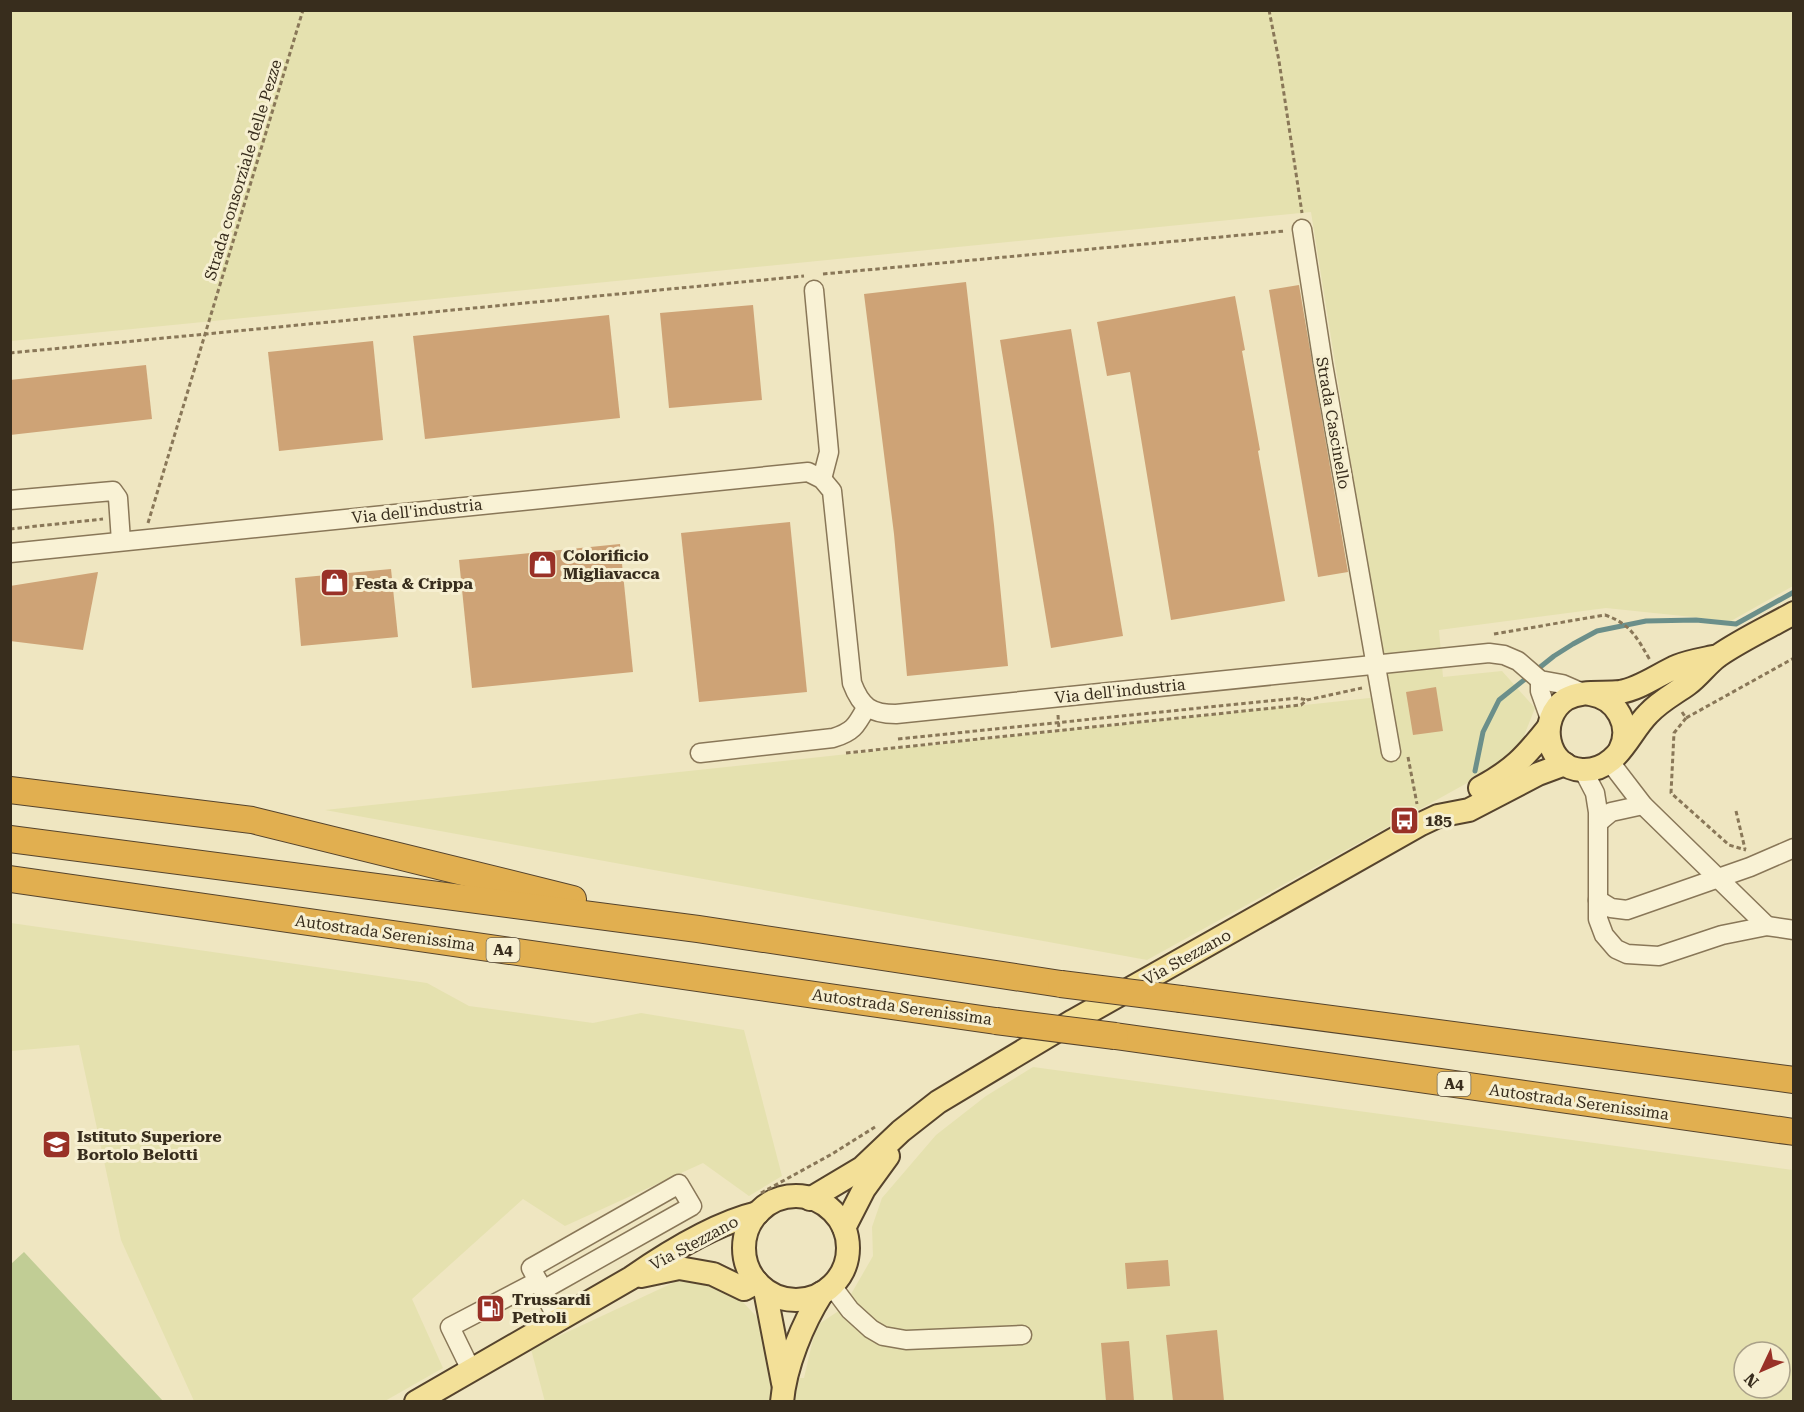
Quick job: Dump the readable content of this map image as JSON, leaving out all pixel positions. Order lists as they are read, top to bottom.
{
  "streets": {
    "highway": ["Autostrada Serenissima", "A4"],
    "main road": ["Via Stezzano"],
    "street": ["Strada Cascinello", "Via dell'industria"],
    "path": ["Strada consorziale delle Pezze"]
  },
  "crossings": [
    ["Strada consorziale delle Pezze", "Via dell'industria"],
    ["Strada Cascinello", "Via dell'industria"]
  ],
  "places": {
    "shop": ["Colorificio Migliavacca", "Festa & Crippa"],
    "bus stop": ["185"],
    "school or university": ["Istituto Superiore Bortolo Belotti"],
    "fuel station": ["Trussardi Petroli"]
  },
  "north": "bottom left"
}
